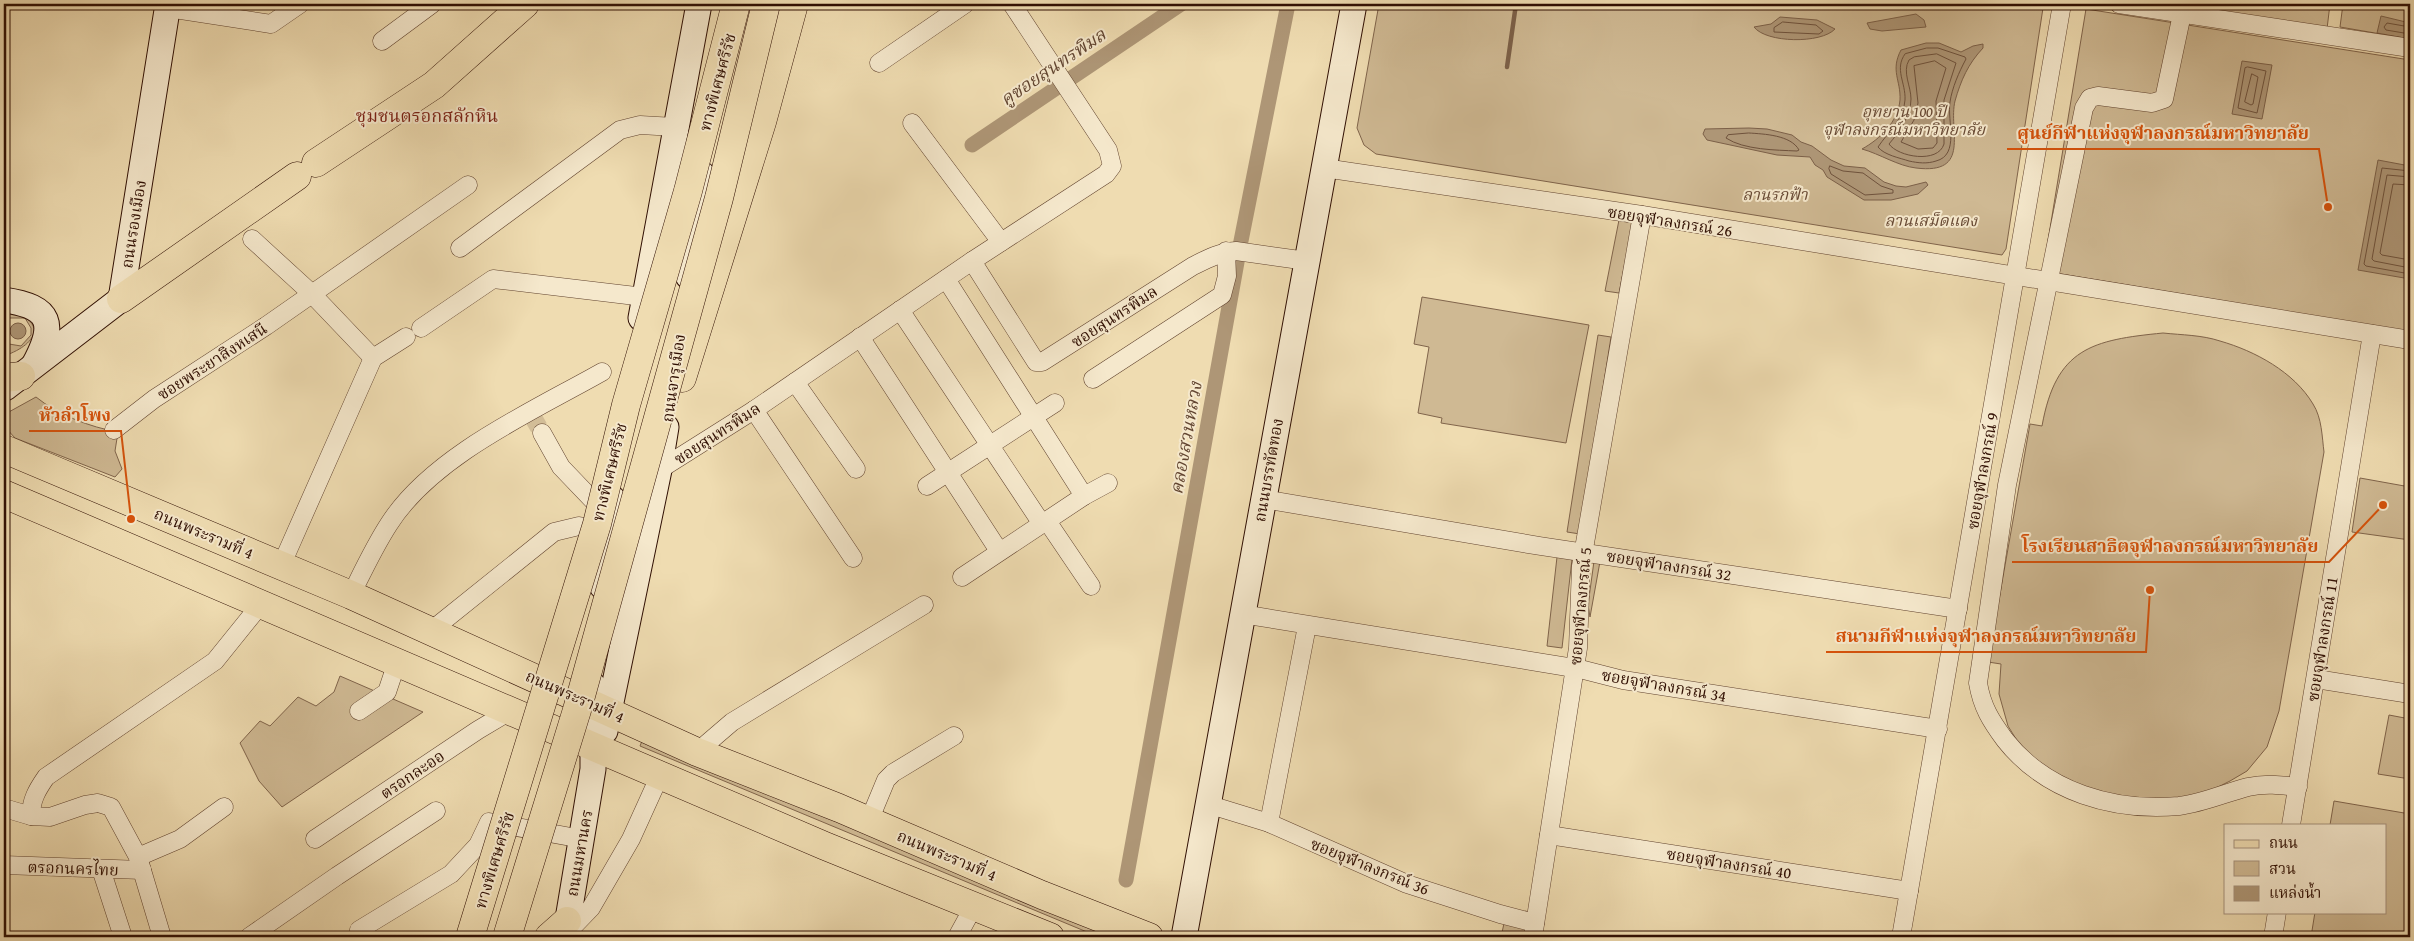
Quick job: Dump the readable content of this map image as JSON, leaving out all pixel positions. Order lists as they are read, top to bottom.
{
  "streets": {
    "main road": [
      "ทางพิเศษศรีรัช",
      "ถนนรองเมือง",
      "ถนนจารุเมือง",
      "ถนนบรรทัดทอง",
      "ถนนพระรามที่ 4",
      "ถนนมหานคร"
    ],
    "street": [
      "ซอยจุฬาลงกรณ์ 26",
      "ซอยสุนทรพิมล",
      "ซอยพระยาสิงหเสนี",
      "ซอยจุฬาลงกรณ์ 9",
      "ซอยจุฬาลงกรณ์ 32",
      "ซอยจุฬาลงกรณ์ 5",
      "ซอยจุฬาลงกรณ์ 11",
      "ซอยจุฬาลงกรณ์ 34",
      "ตรอกละออ",
      "ซอยจุฬาลงกรณ์ 40",
      "ซอยจุฬาลงกรณ์ 36",
      "ตรอกนครไทย"
    ]
  },
  "crossings": [
    ["ซอยจุฬาลงกรณ์ 26", "ถนนบรรทัดทอง"],
    ["ซอยจุฬาลงกรณ์ 26", "ซอยจุฬาลงกรณ์ 9"],
    ["ซอยจุฬาลงกรณ์ 26", "ซอยจุฬาลงกรณ์ 5"],
    ["ซอยจุฬาลงกรณ์ 26", "ซอยจุฬาลงกรณ์ 11"],
    ["ซอยสุนทรพิมล", "ถนนจารุเมือง"],
    ["ถนนจารุเมือง", "ถนนพระรามที่ 4"],
    ["ถนนจารุเมือง", "ถนนมหานคร"],
    ["ถนนบรรทัดทอง", "ซอยจุฬาลงกรณ์ 32"],
    ["ถนนบรรทัดทอง", "ซอยจุฬาลงกรณ์ 34"],
    ["ถนนบรรทัดทอง", "ซอยจุฬาลงกรณ์ 36"],
    ["ซอยจุฬาลงกรณ์ 9", "ซอยจุฬาลงกรณ์ 32"],
    ["ซอยจุฬาลงกรณ์ 9", "ซอยจุฬาลงกรณ์ 34"],
    ["ซอยจุฬาลงกรณ์ 9", "ซอยจุฬาลงกรณ์ 40"],
    ["ซอยจุฬาลงกรณ์ 32", "ซอยจุฬาลงกรณ์ 5"],
    ["ซอยจุฬาลงกรณ์ 5", "ซอยจุฬาลงกรณ์ 34"],
    ["ซอยจุฬาลงกรณ์ 5", "ซอยจุฬาลงกรณ์ 40"],
    ["ซอยจุฬาลงกรณ์ 5", "ซอยจุฬาลงกรณ์ 36"]
  ],
  "districts": ["ชุมชนตรอกสลักหิน"],
  "water": ["คูซอยสุนทรพิมล", "คลองสวนหลวง"],
  "parks": ["อุทยาน 100 ปี จุฬาลงกรณ์มหาวิทยาลัย", "ลานรกฟ้า", "ลานเสม็ดแดง"],
  "places": [
    "ศูนย์กีฬาแห่งจุฬาลงกรณ์มหาวิทยาลัย",
    "โรงเรียนสาธิตจุฬาลงกรณ์มหาวิทยาลัย",
    "หัวลำโพง",
    "สนามกีฬาแห่งจุฬาลงกรณ์มหาวิทยาลัย"
  ],
  "legend": ["ถนน", "สวน", "แหล่งน้ำ"]
}
